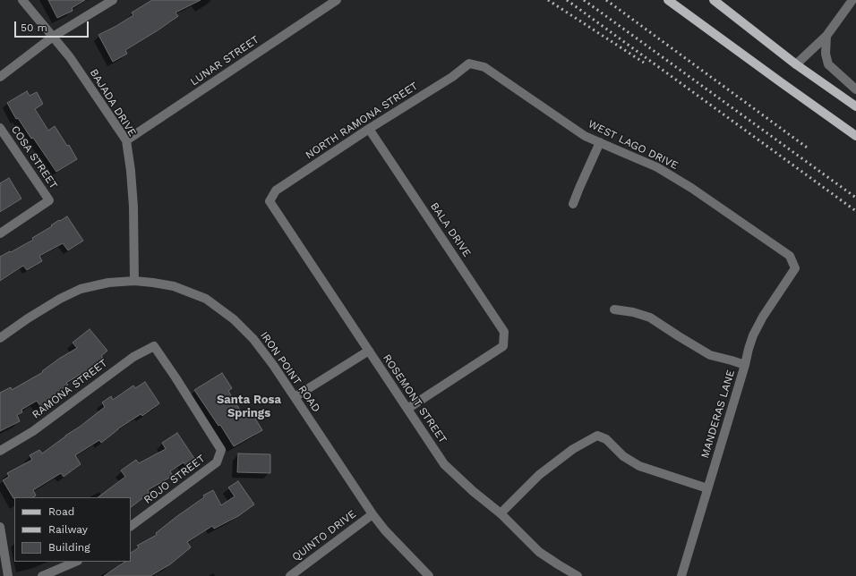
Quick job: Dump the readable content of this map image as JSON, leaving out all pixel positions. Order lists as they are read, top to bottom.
{
  "streets": {
    "street": [
      "LUNAR STREET",
      "BAJADA DRIVE",
      "NORTH RAMONA STREET",
      "WEST LAGO DRIVE",
      "COSA STREET",
      "BALA DRIVE",
      "IRON POINT ROAD",
      "RAMONA STREET",
      "ROSEMONT STREET",
      "MANDERAS LANE",
      "ROJO STREET",
      "QUINTO DRIVE"
    ]
  },
  "crossings": [
    ["LUNAR STREET", "BAJADA DRIVE"],
    ["BAJADA DRIVE", "IRON POINT ROAD"],
    ["NORTH RAMONA STREET", "WEST LAGO DRIVE"],
    ["NORTH RAMONA STREET", "BALA DRIVE"],
    ["NORTH RAMONA STREET", "ROSEMONT STREET"],
    ["WEST LAGO DRIVE", "MANDERAS LANE"],
    ["BALA DRIVE", "ROSEMONT STREET"],
    ["IRON POINT ROAD", "QUINTO DRIVE"],
    ["RAMONA STREET", "ROJO STREET"]
  ],
  "districts": ["Santa Rosa Springs"],
  "legend": ["Road", "Railway", "Building"],
  "scale_bar": "50 m"
}
